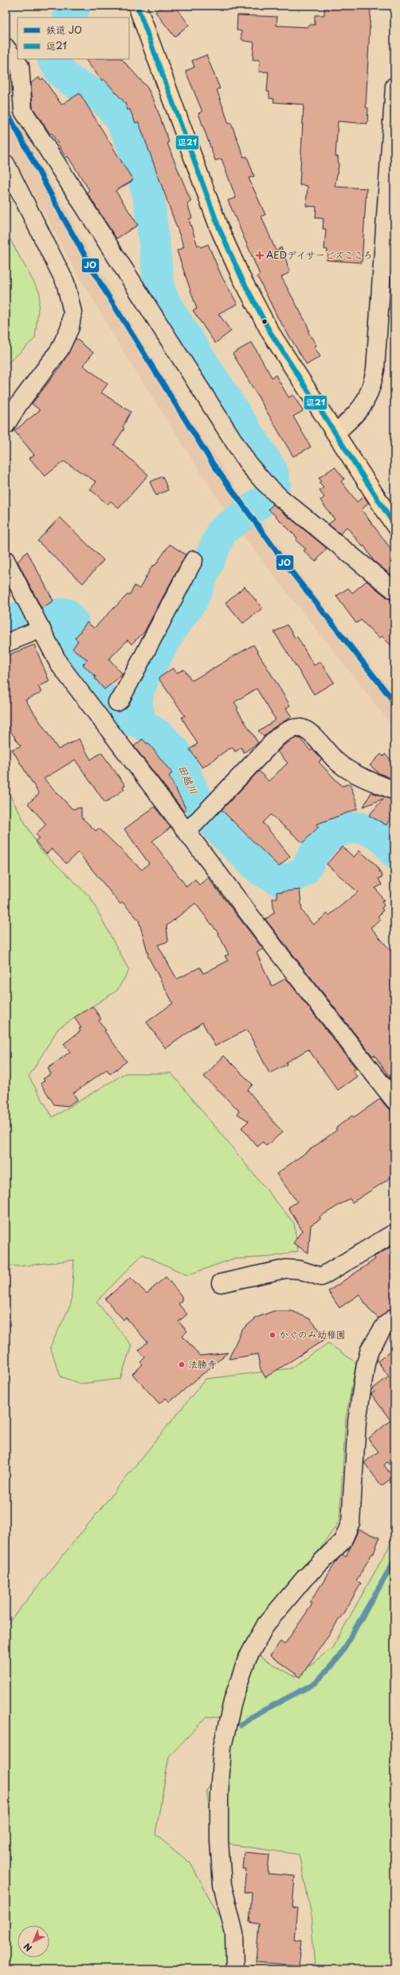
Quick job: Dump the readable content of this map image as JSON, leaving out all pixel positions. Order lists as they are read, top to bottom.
{
  "water": ["田越川"],
  "places": {
    "health": ["AEDデイサービズこころ"],
    "other": ["かぐのみ幼稚園", "法勝寺"]
  },
  "lines": ["transit line 逗21", "rail line JO"],
  "legend": ["鉄道 JO", "逗21"],
  "north": "bottom left"
}
